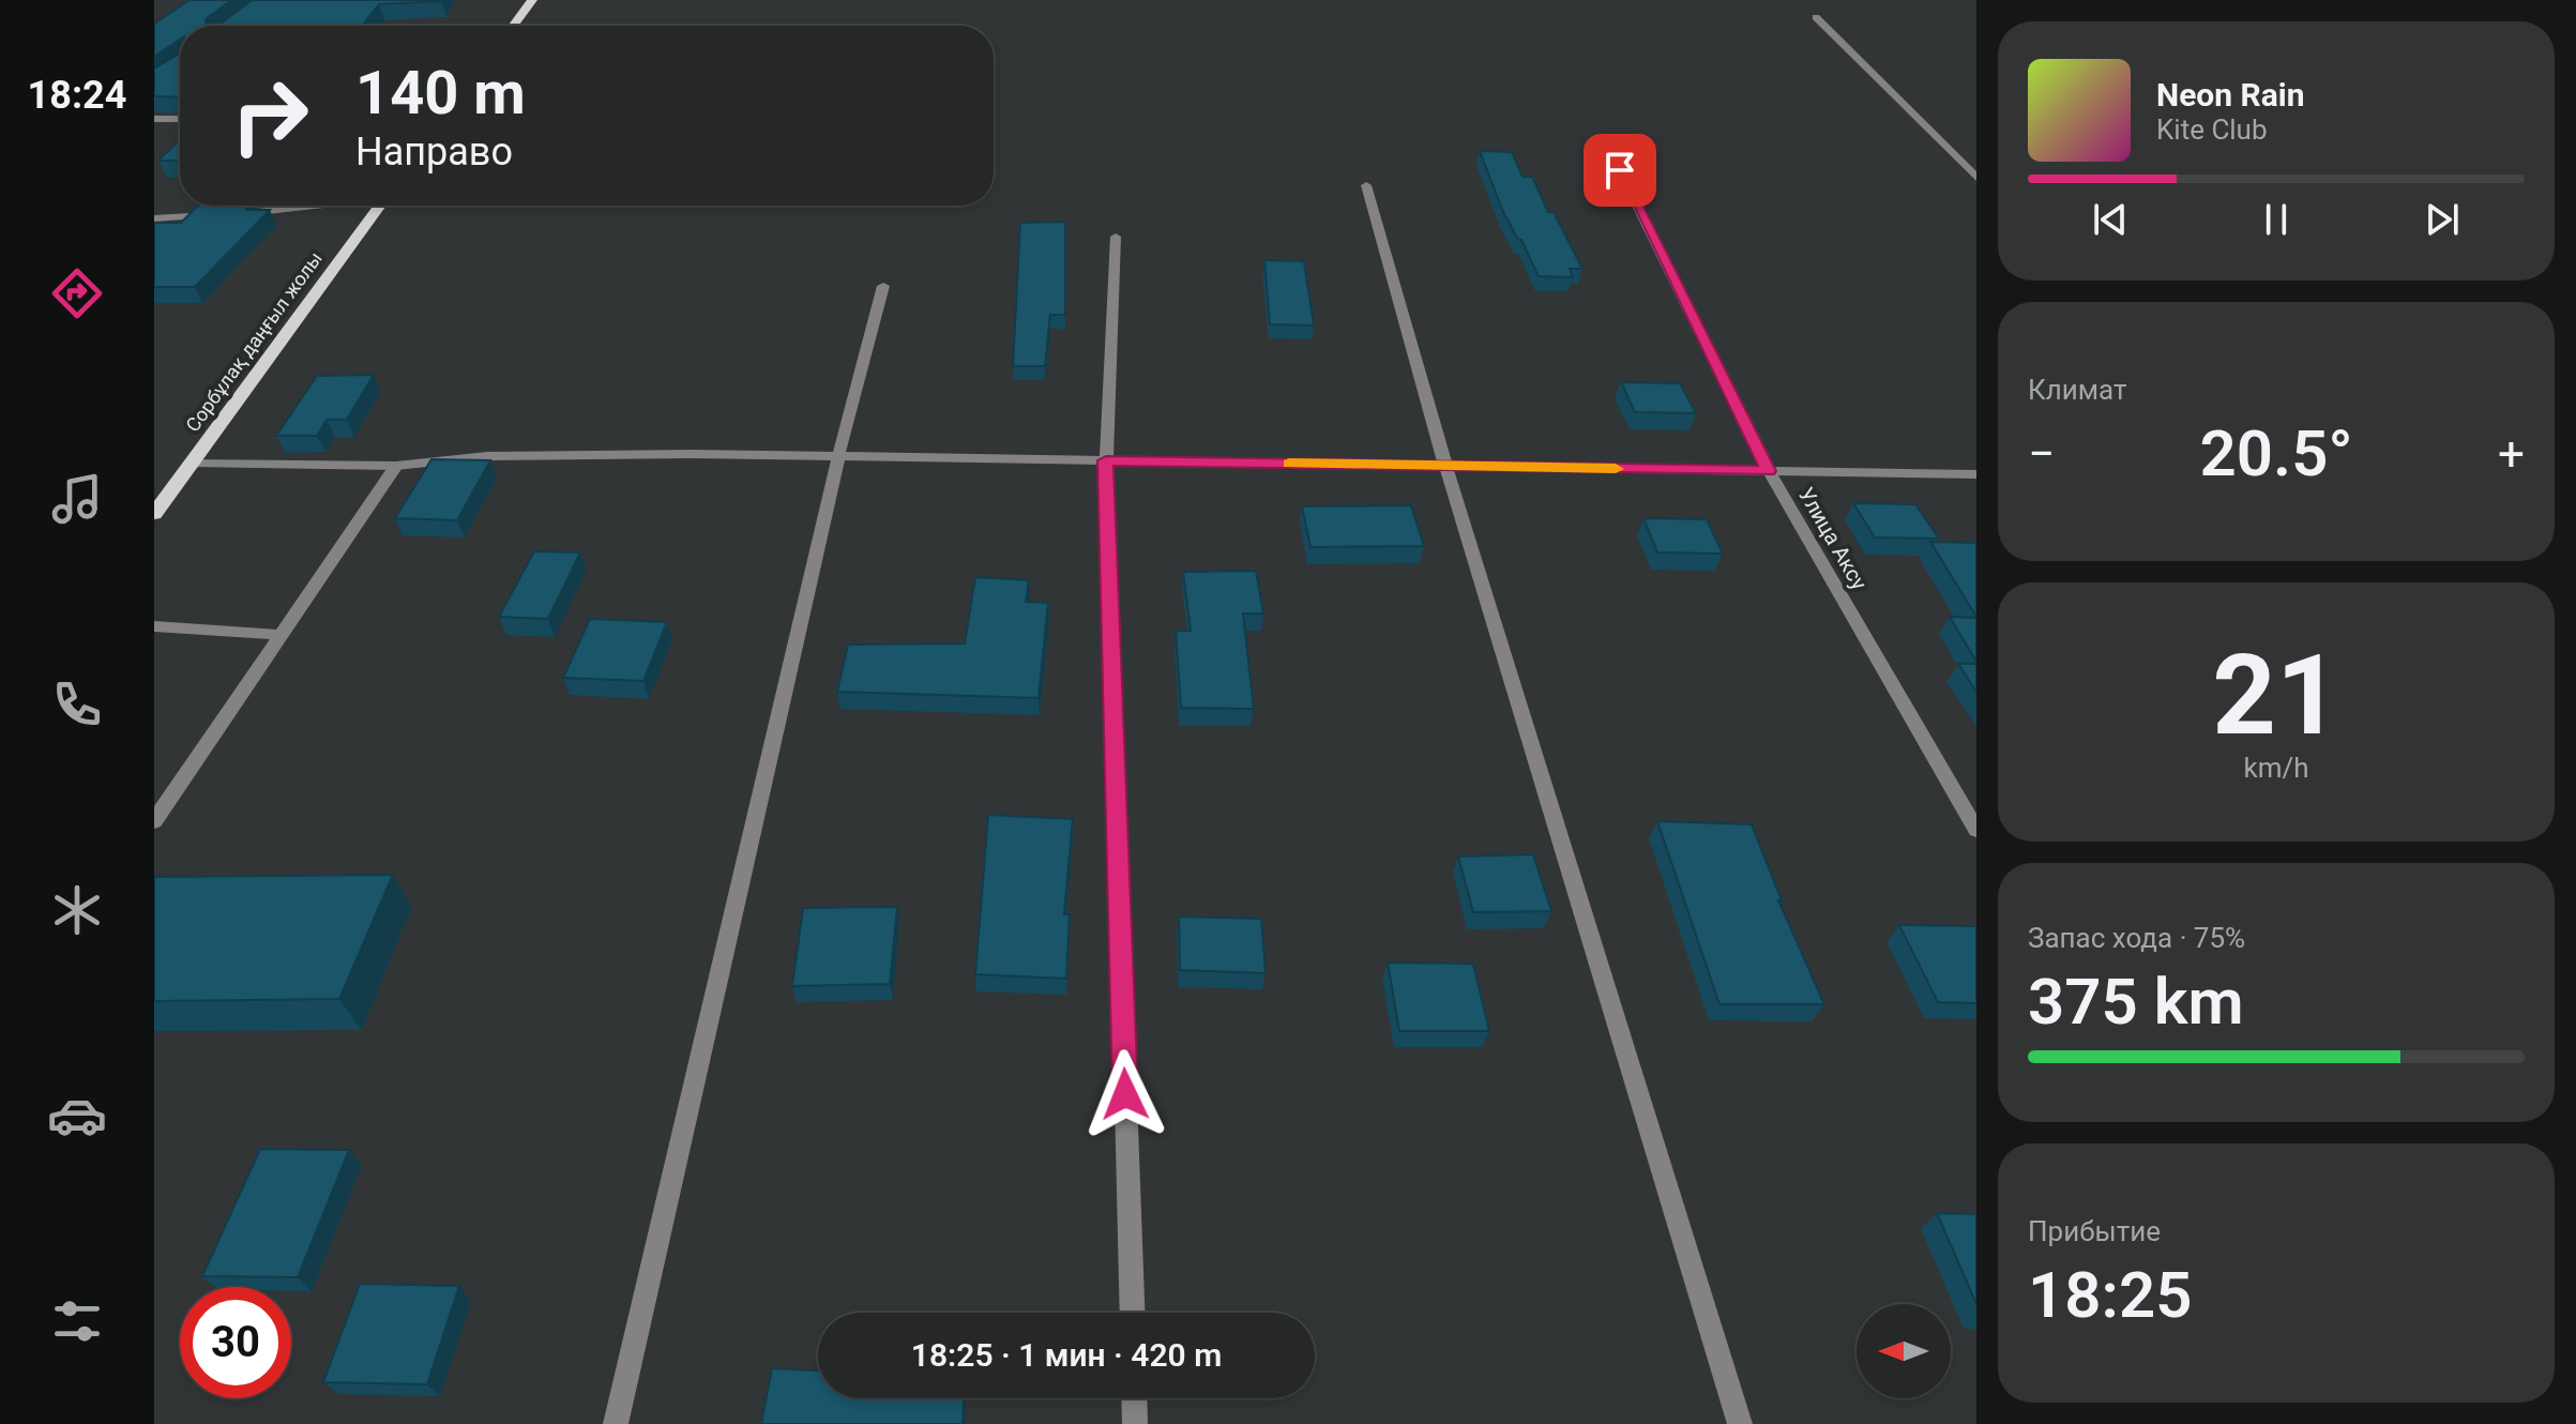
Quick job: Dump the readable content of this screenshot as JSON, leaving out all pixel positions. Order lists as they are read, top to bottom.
{
  "streets": {
    "main road": ["Сорбұлақ даңғыл жолы"],
    "street": ["Улица Аксу"]
  },
  "north": "left",
  "page": {
    "tabs": "18:24",
    "turn": ["140 m", "Направо"],
    "song": ["Neon Rain", "Kite Club"],
    "tile": [
      "Климат",
      ["21", "km/h"],
      ["Запас хода · 75%", "375 km"],
      ["Прибытие", "18:25"]
    ],
    "heat": ["−", "20.5°", "+"],
    "limit": "30",
    "trip": "18:25 · 1 мин · 420 m"
  }
}
